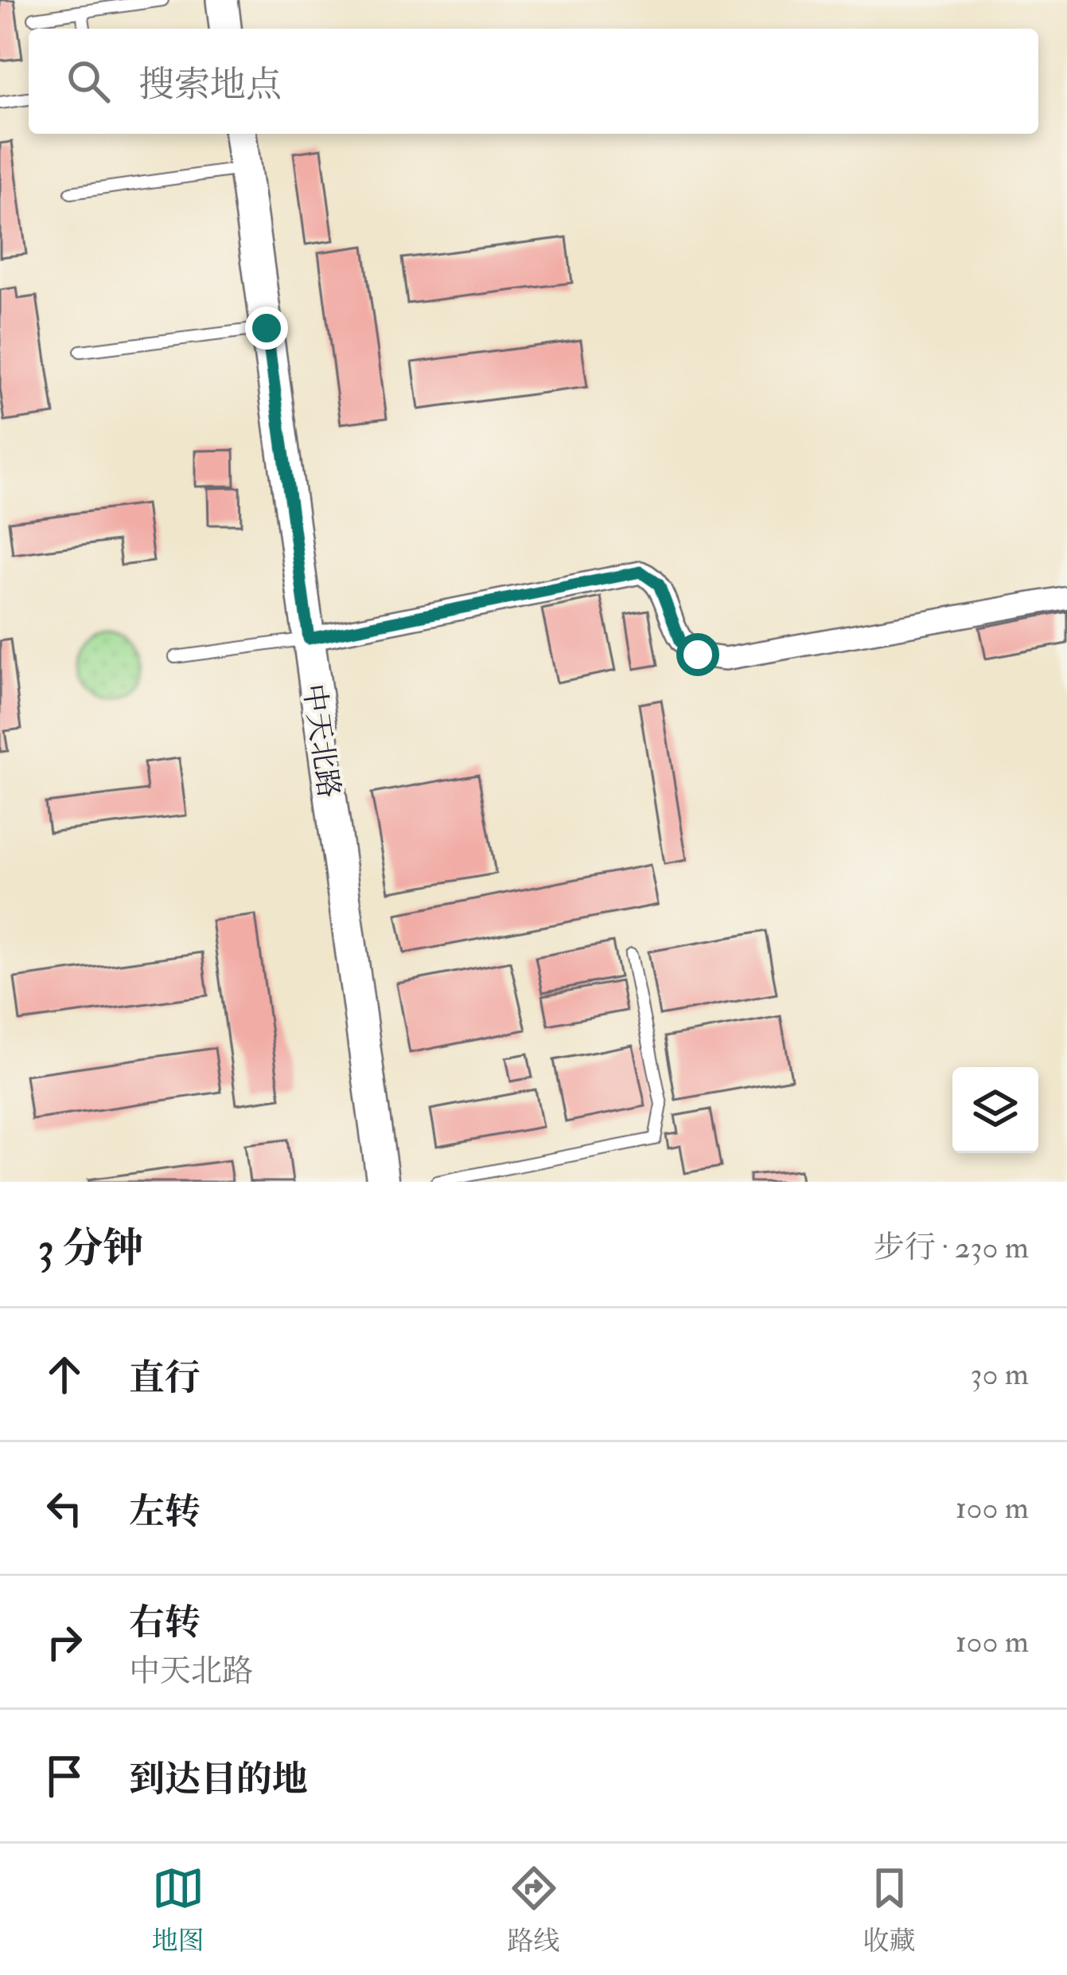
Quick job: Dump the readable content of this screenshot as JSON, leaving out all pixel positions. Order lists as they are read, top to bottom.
{
  "streets": {
    "main road": ["中天北路"]
  },
  "page": {
    "search": "搜索地点",
    "heading": ["3 分钟", "步行 · 230 m"],
    "list": [
      ["直行", "30 m"],
      ["左转", "100 m"],
      ["右转", "中天北路", "100 m"],
      "到达目的地"
    ],
    "nav": ["地图", "路线", "收藏"]
  }
}
